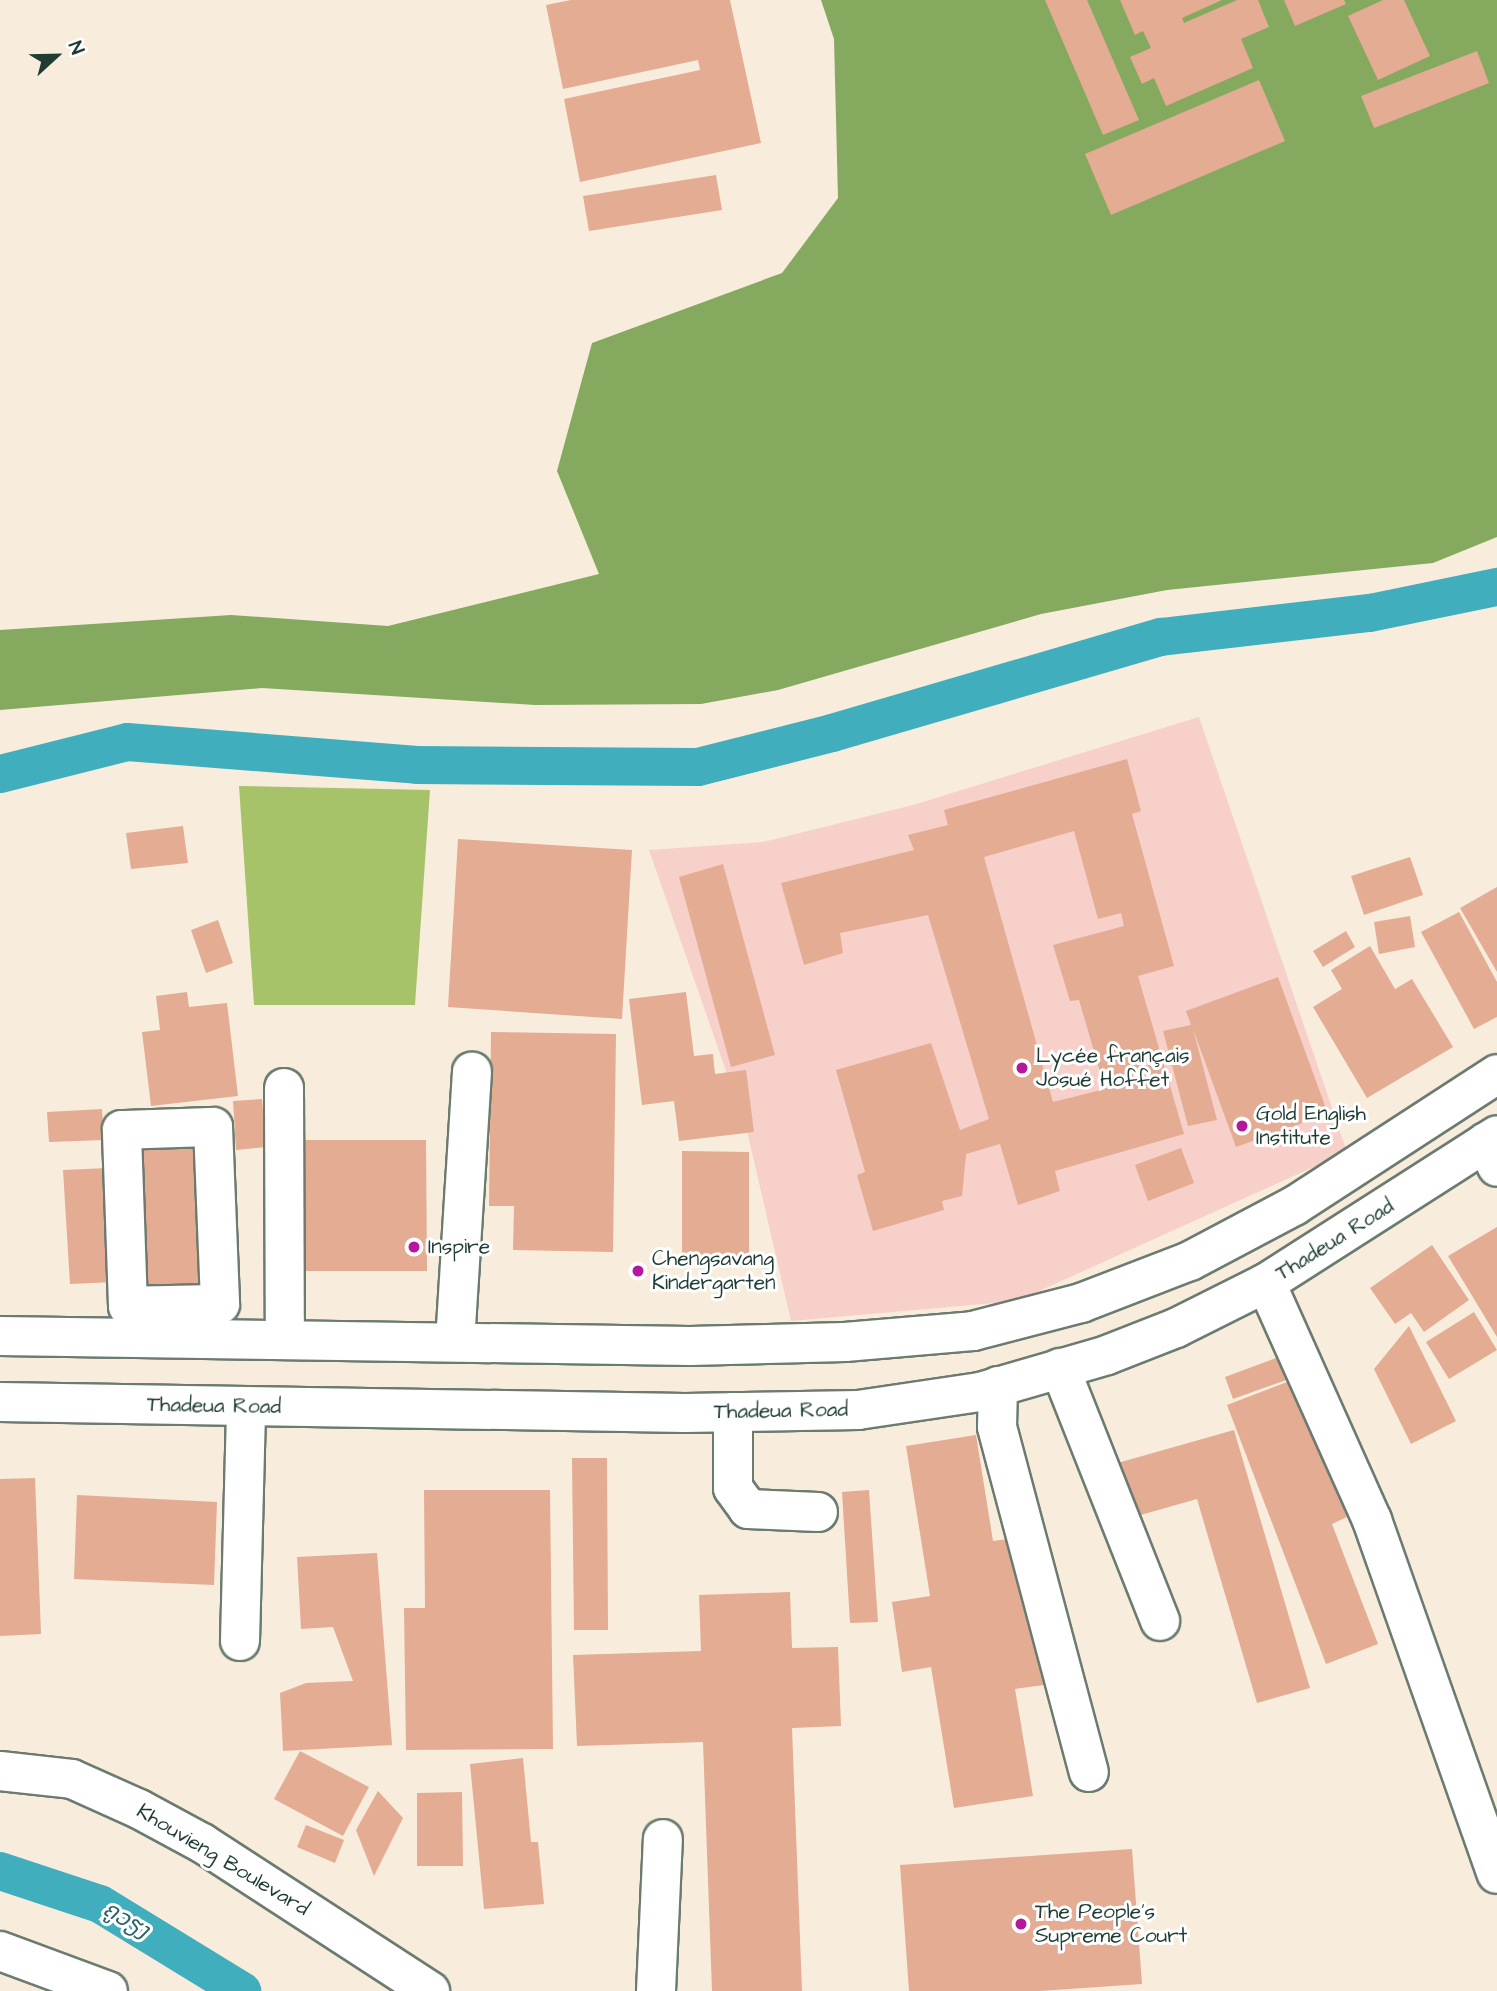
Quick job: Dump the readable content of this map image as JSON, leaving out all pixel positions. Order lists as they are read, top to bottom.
{
  "streets": {
    "main road": ["Thadeua Road", "Khouvieng Boulevard"]
  },
  "water": ["ຄູວຽງ"],
  "places": [
    "Lycée français Josué Hoffet",
    "Gold English Institute",
    "Inspire",
    "Chengsavang Kindergarten",
    "The People's Supreme Court"
  ],
  "north": "right"
}
